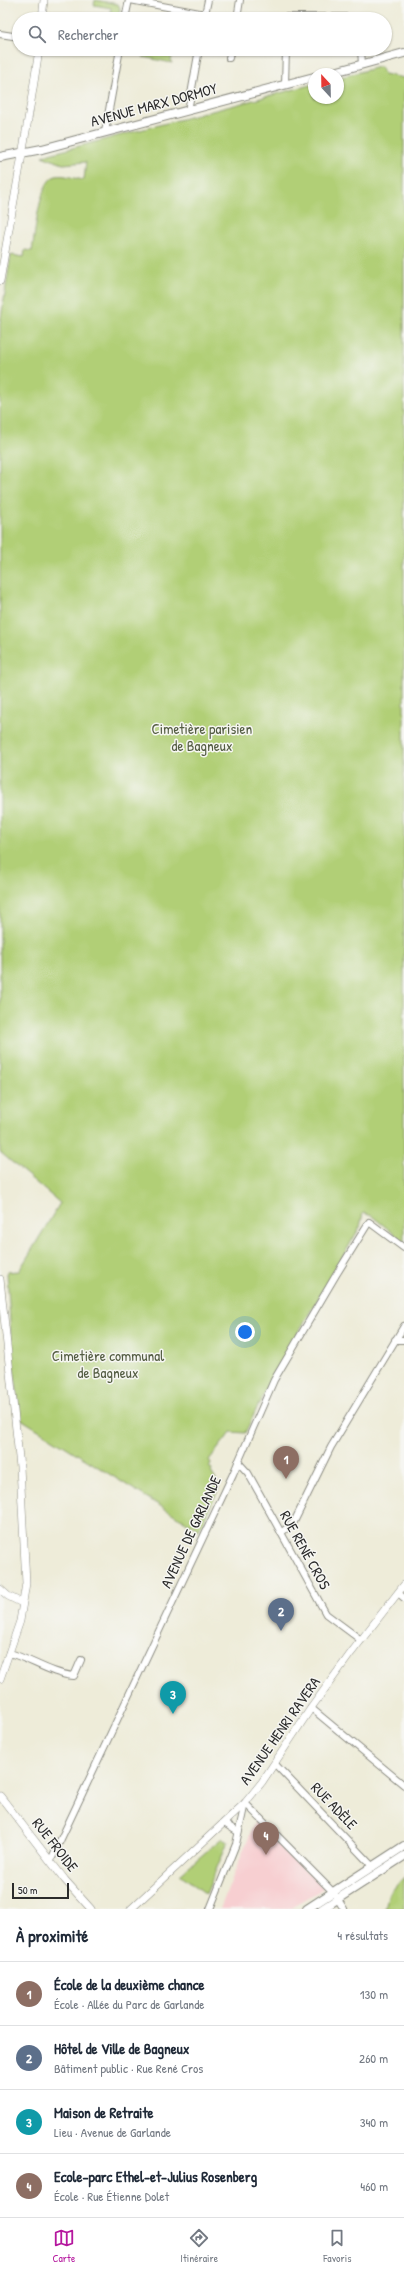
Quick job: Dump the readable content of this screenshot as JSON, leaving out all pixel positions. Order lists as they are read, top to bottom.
{
  "streets": {
    "main road": ["AVENUE MARX DORMOY"],
    "street": [
      "AVENUE DE GARLANDE",
      "RUE RENÉ CROS",
      "AVENUE HENRI RAVERA",
      "RUE ADÈLE",
      "RUE FROIDE"
    ]
  },
  "crossings": [
    ["AVENUE DE GARLANDE", "RUE RENÉ CROS"],
    ["AVENUE DE GARLANDE", "RUE FROIDE"],
    ["RUE RENÉ CROS", "AVENUE HENRI RAVERA"],
    ["AVENUE HENRI RAVERA", "RUE ADÈLE"]
  ],
  "parks": ["Cimetière parisien de Bagneux", "Cimetière communal de Bagneux"],
  "scale_bar": "50 m",
  "north": "top",
  "page": {
    "search": "Rechercher",
    "pins": [
      "1",
      "2",
      "3",
      "4"
    ],
    "scale": "50 m",
    "heading": ["À proximité", "4 résultats"],
    "list": [
      {
        "mark": "1",
        "name": "École de la deuxième chance",
        "note": "École · Allée du Parc de Garlande",
        "value": "130 m"
      },
      {
        "mark": "2",
        "name": "Hôtel de Ville de Bagneux",
        "note": "Bâtiment public · Rue René Cros",
        "value": "260 m"
      },
      {
        "mark": "3",
        "name": "Maison de Retraite",
        "note": "Lieu · Avenue de Garlande",
        "value": "340 m"
      },
      {
        "mark": "4",
        "name": "Ecole-parc Ethel-et-Julius Rosenberg",
        "note": "École · Rue Étienne Dolet",
        "value": "460 m"
      }
    ],
    "nav": ["Carte", "Itinéraire", "Favoris"]
  }
}
